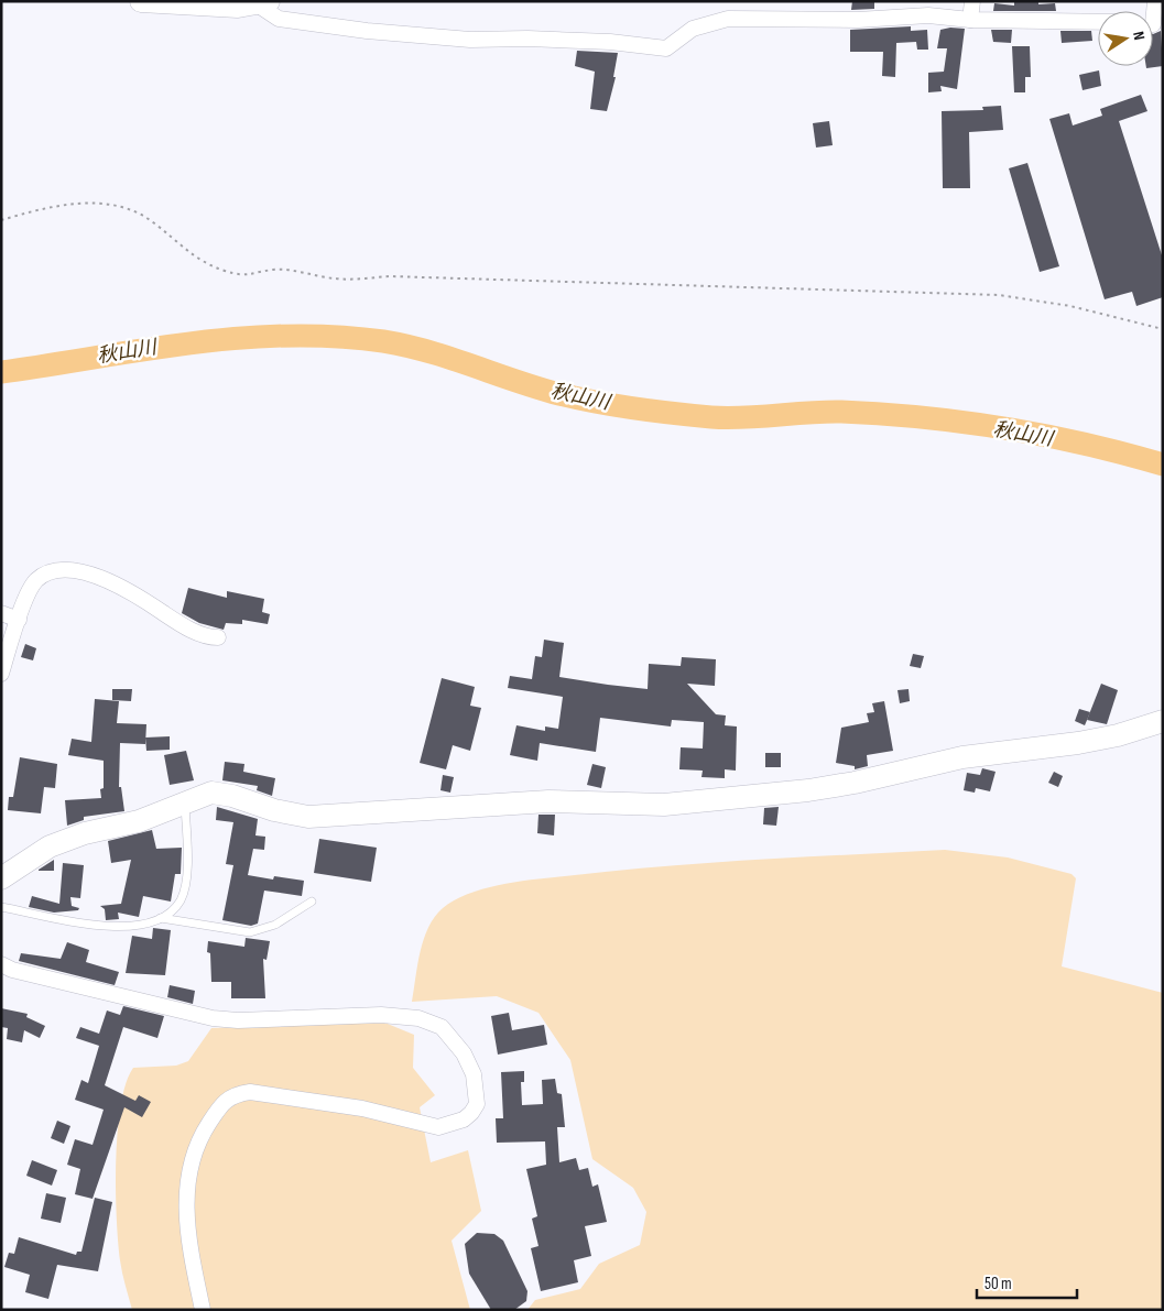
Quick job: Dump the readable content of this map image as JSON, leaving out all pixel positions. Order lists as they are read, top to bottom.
{
  "water": ["秋山川"],
  "scale_bar": "50 m",
  "north": "right"
}
